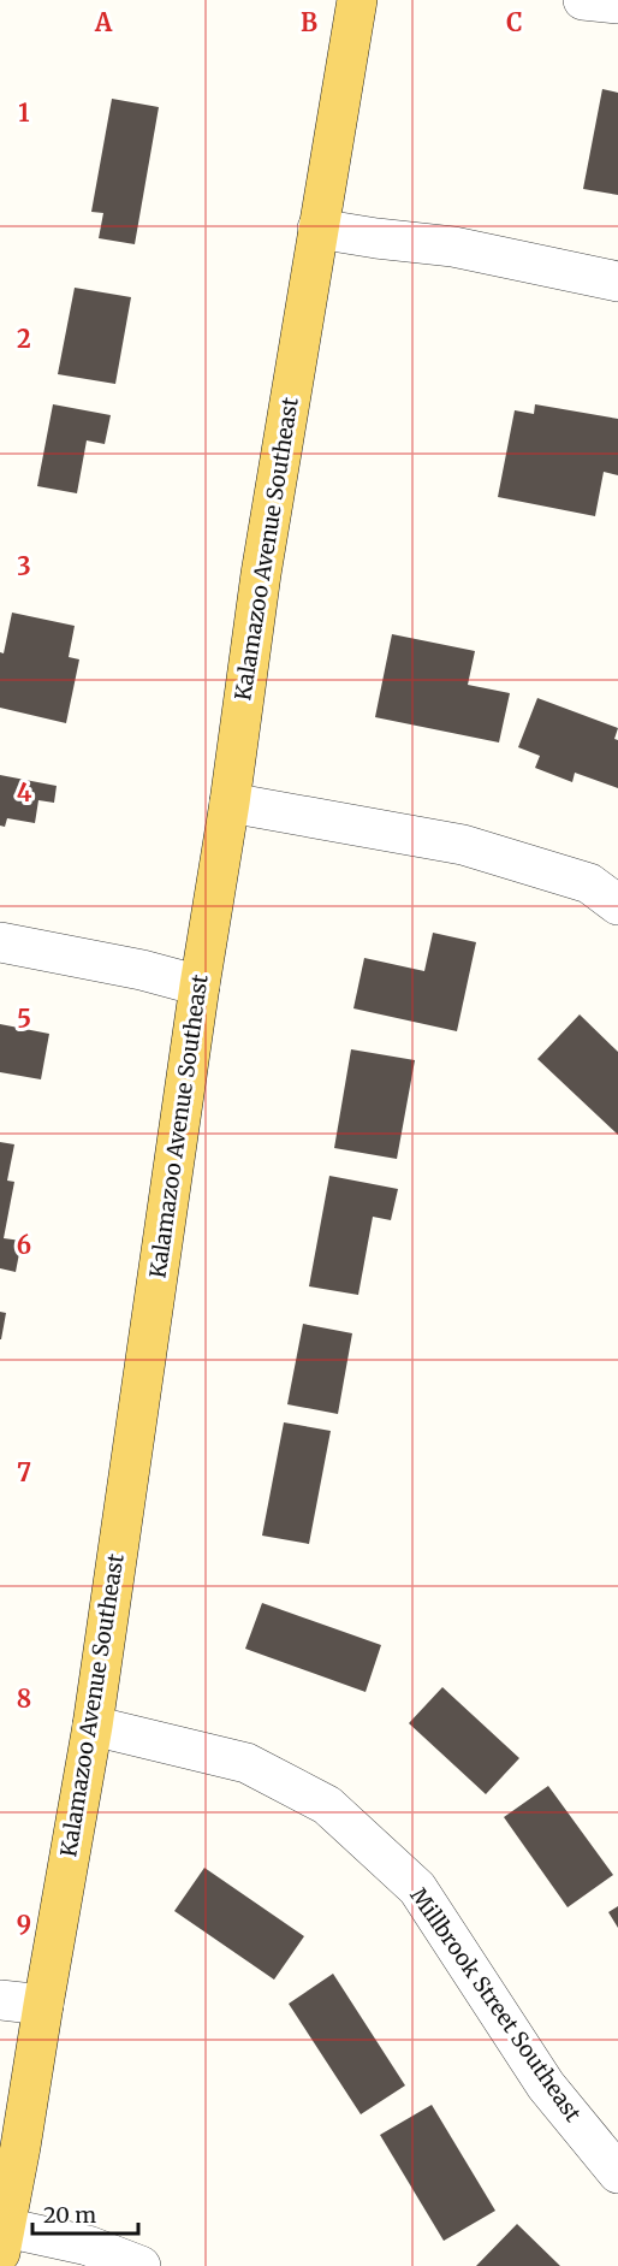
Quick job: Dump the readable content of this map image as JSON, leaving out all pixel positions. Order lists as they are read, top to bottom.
{
  "streets": {
    "main road": ["Kalamazoo Avenue Southeast"],
    "street": ["Millbrook Street Southeast"]
  },
  "crossings": [
    ["Kalamazoo Avenue Southeast", "Millbrook Street Southeast"]
  ],
  "scale_bar": "20 m",
  "grid": {
    "columns": ["A", "B", "C"],
    "rows": [
      "1",
      "2",
      "3",
      "4",
      "5",
      "6",
      "7",
      "8",
      "9"
    ]
  }
}
